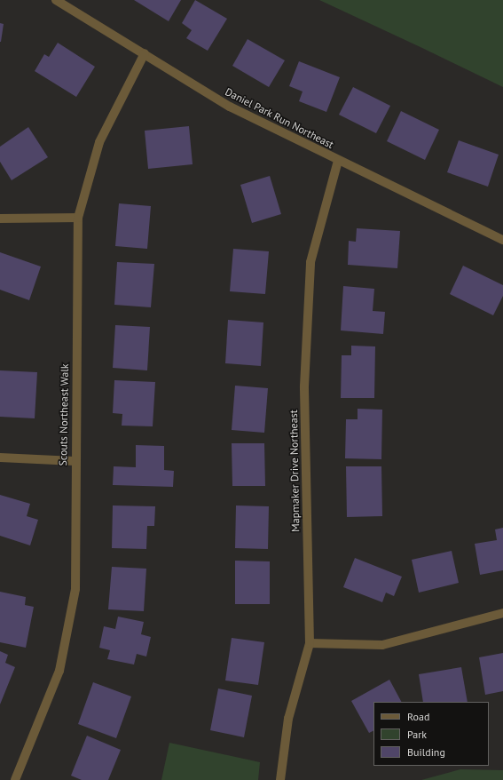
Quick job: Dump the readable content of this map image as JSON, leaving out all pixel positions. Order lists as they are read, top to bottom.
{
  "streets": {
    "street": ["Daniel Park Run Northeast", "Scouts Northeast Walk", "Mapmaker Drive Northeast"]
  },
  "crossings": [
    ["Daniel Park Run Northeast", "Scouts Northeast Walk"],
    ["Daniel Park Run Northeast", "Mapmaker Drive Northeast"]
  ],
  "legend": ["Road", "Park", "Building"]
}
